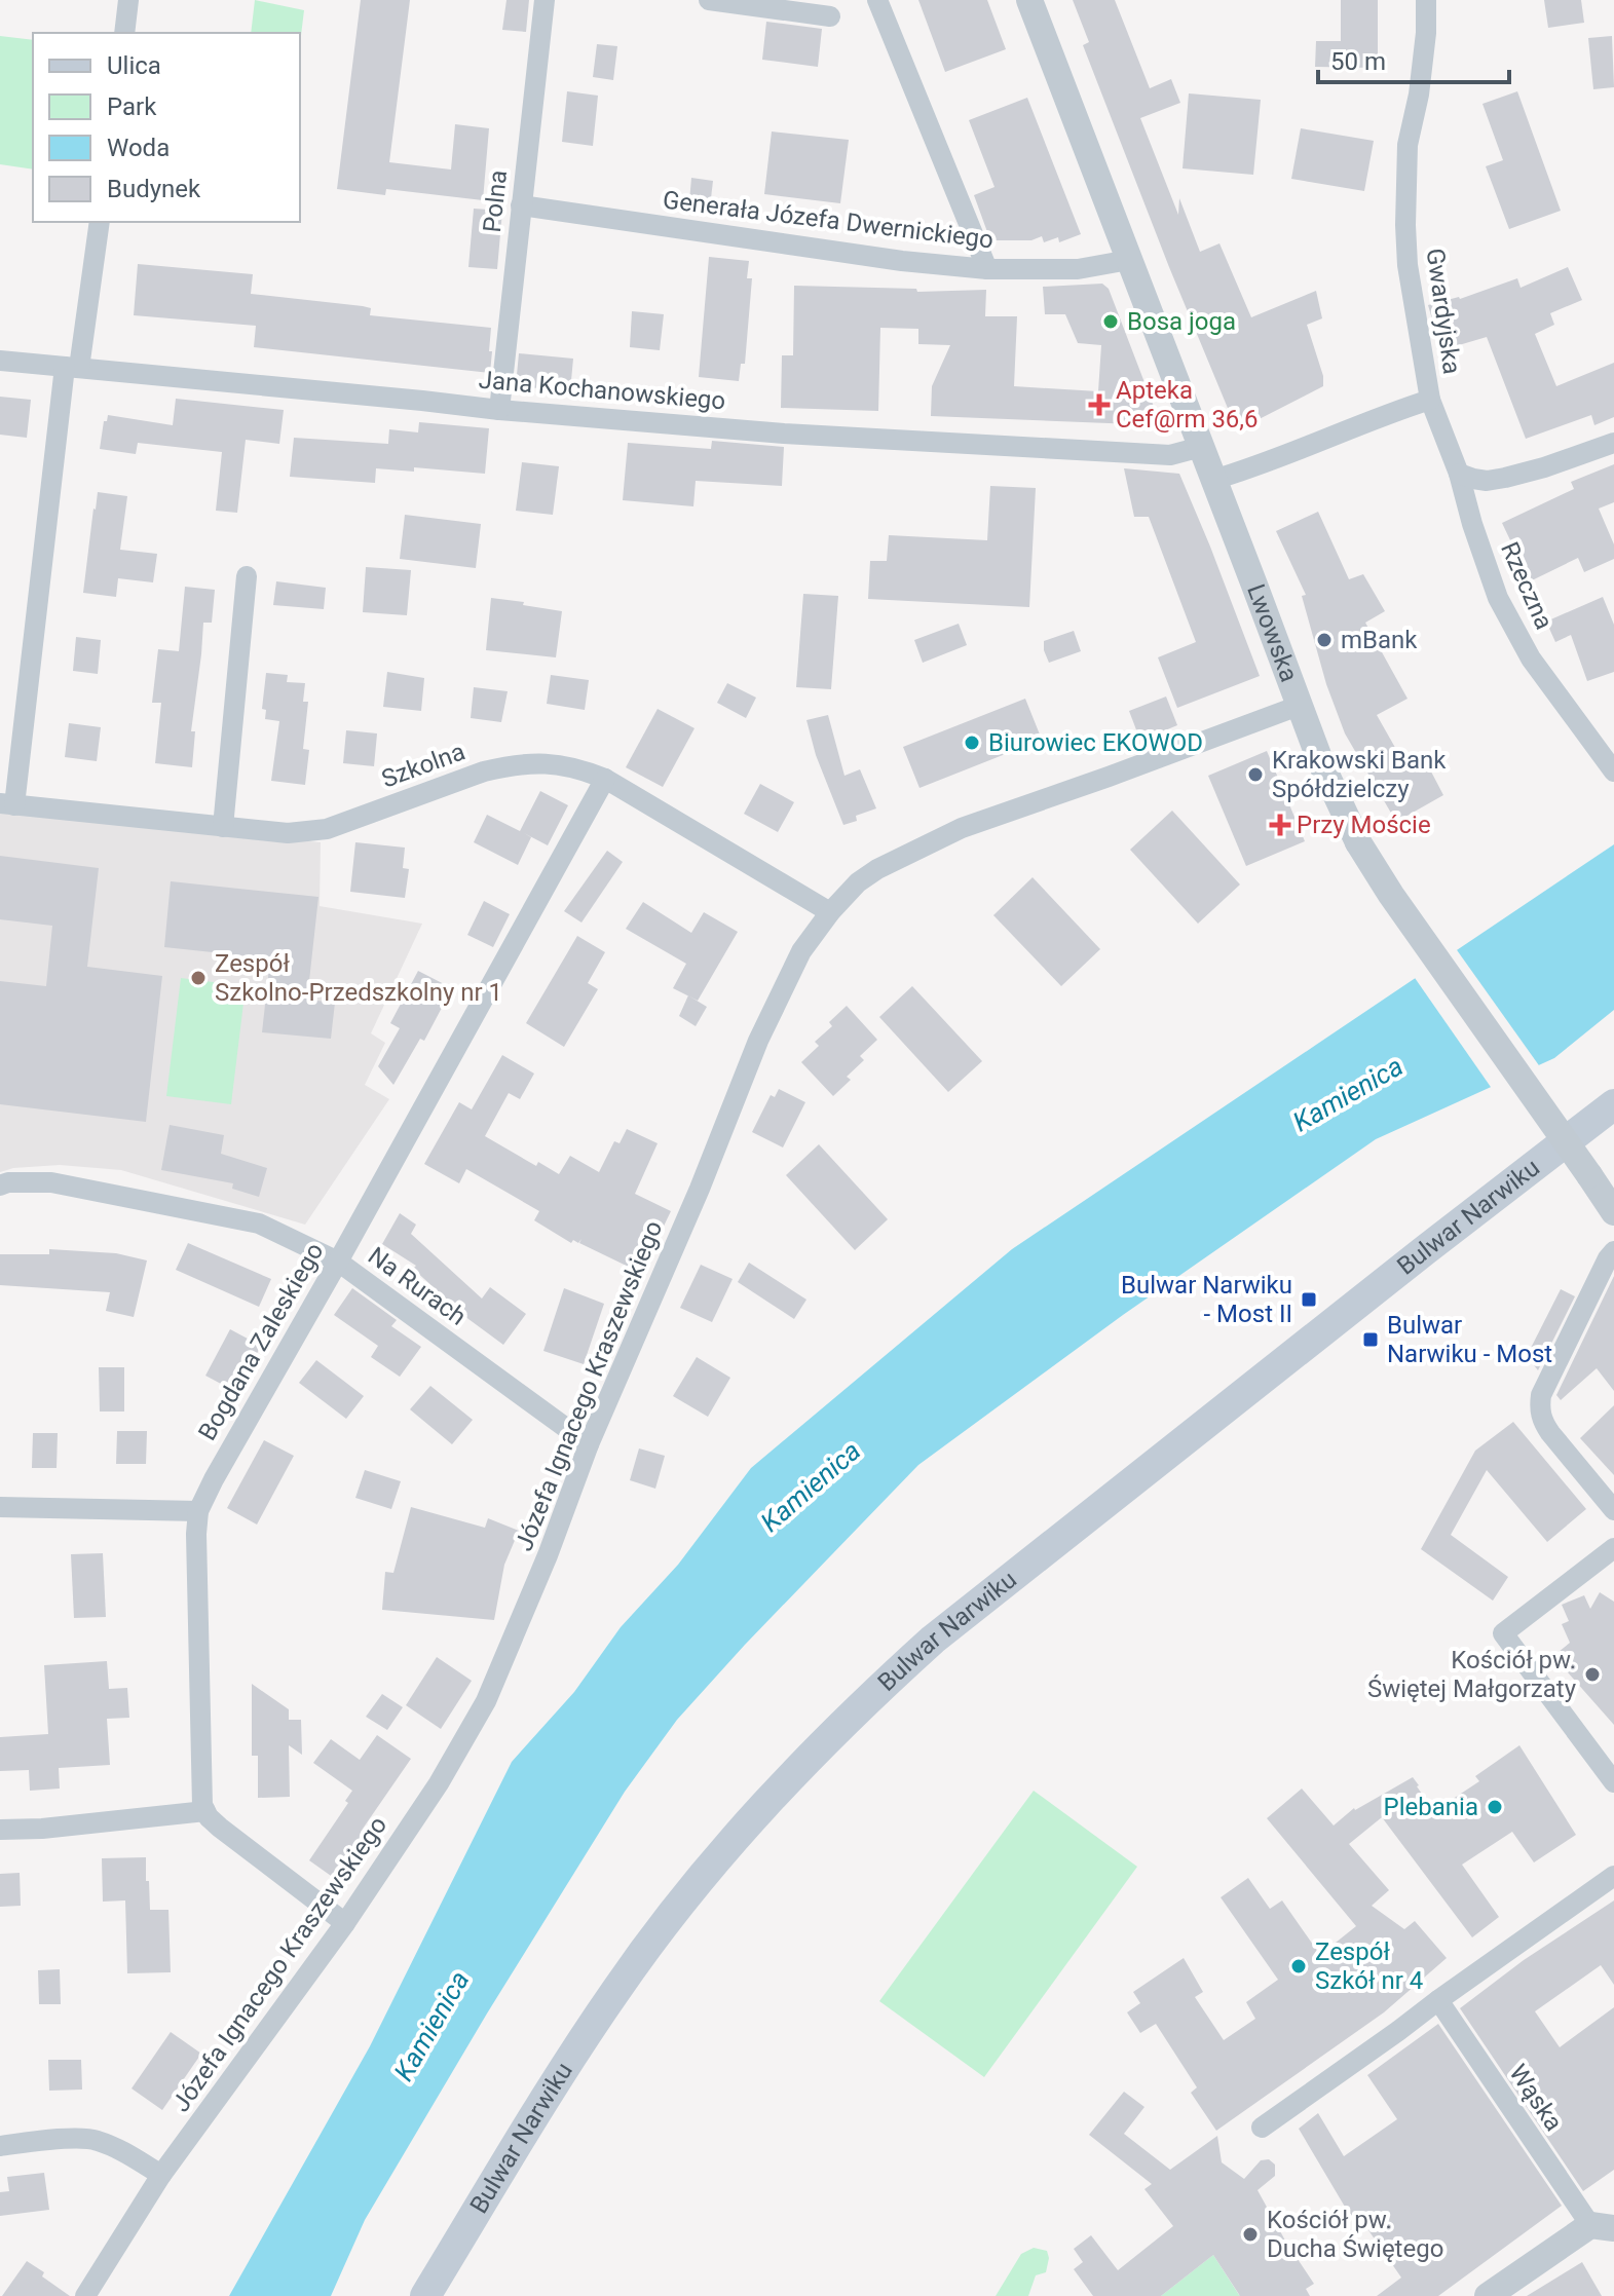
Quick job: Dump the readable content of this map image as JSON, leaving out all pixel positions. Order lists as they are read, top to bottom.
{
  "streets": {
    "main road": ["Bulwar Narwiku"],
    "street": [
      "Polna",
      "Generała Józefa Dwernickiego",
      "Gwardyjska",
      "Jana Kochanowskiego",
      "Rzeczna",
      "Lwowska",
      "Szkolna",
      "Na Rurach",
      "Bogdana Zaleskiego",
      "Józefa Ignacego Kraszewskiego",
      "Wąska"
    ]
  },
  "crossings": [
    ["Polna", "Generała Józefa Dwernickiego"],
    ["Polna", "Jana Kochanowskiego"],
    ["Generała Józefa Dwernickiego", "Lwowska"],
    ["Gwardyjska", "Rzeczna"],
    ["Gwardyjska", "Lwowska"],
    ["Jana Kochanowskiego", "Lwowska"],
    ["Lwowska", "Józefa Ignacego Kraszewskiego"],
    ["Szkolna", "Bogdana Zaleskiego"],
    ["Szkolna", "Józefa Ignacego Kraszewskiego"],
    ["Na Rurach", "Bogdana Zaleskiego"],
    ["Na Rurach", "Józefa Ignacego Kraszewskiego"]
  ],
  "water": ["Kamienica"],
  "places": {
    "other": [
      "Bosa joga",
      "mBank",
      "Biurowiec EKOWOD",
      "Krakowski Bank Spółdzielczy",
      "Zespół Szkolno-Przedszkolny nr 1",
      "Kościół pw. Świętej Małgorzaty",
      "Plebania",
      "Zespół Szkół nr 4",
      "Kościół pw. Ducha Świętego"
    ],
    "health": ["Apteka Cef@rm 36,6", "Przy Moście"],
    "transit": ["Bulwar Narwiku - Most II", "Bulwar Narwiku - Most"]
  },
  "legend": [
    "Ulica",
    "Park",
    "Woda",
    "Budynek"
  ],
  "scale_bar": "50 m"
}
